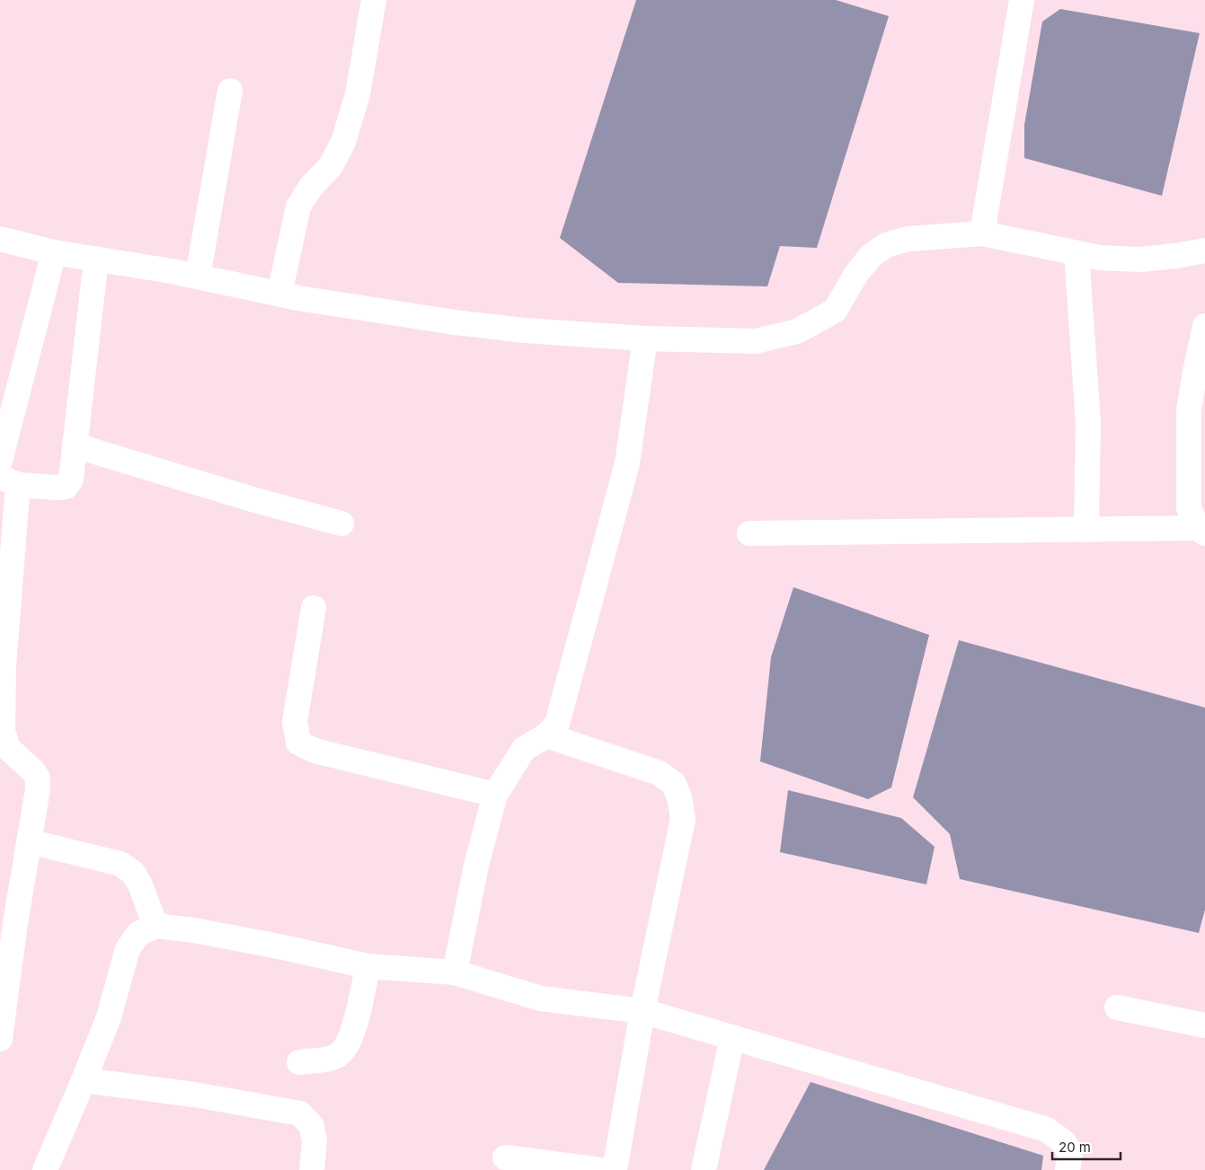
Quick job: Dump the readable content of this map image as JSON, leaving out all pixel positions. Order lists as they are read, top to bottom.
{
  "scale_bar": "20 m"
}
